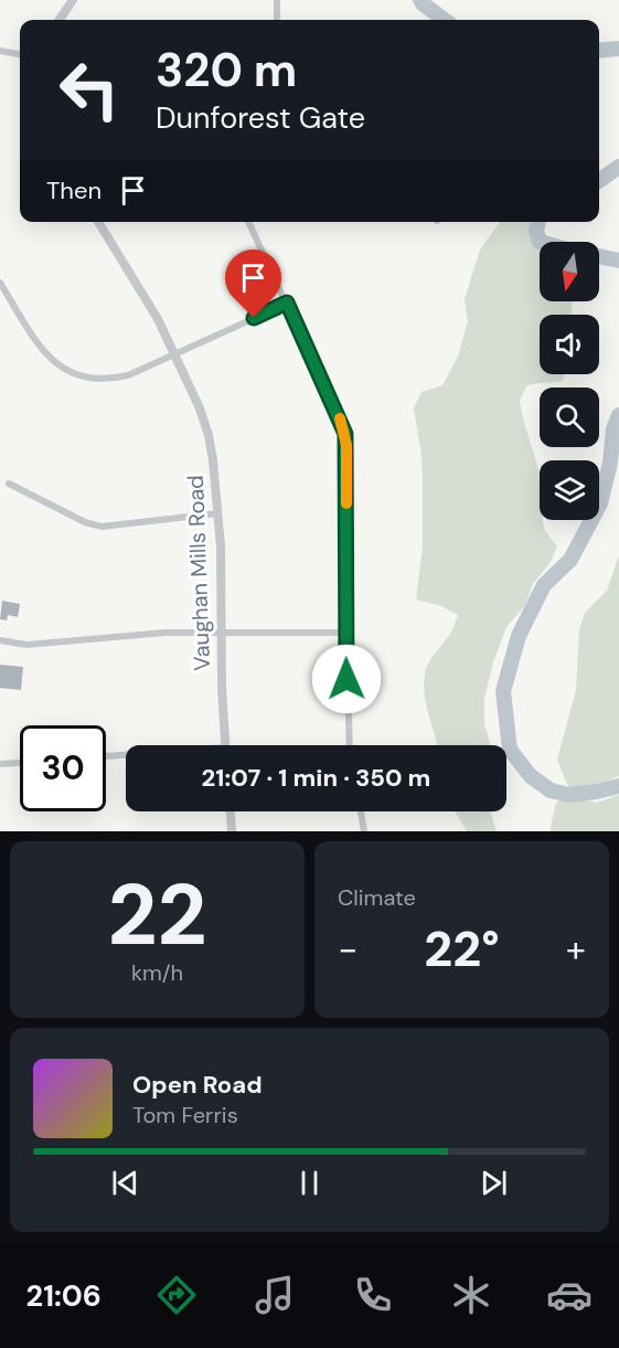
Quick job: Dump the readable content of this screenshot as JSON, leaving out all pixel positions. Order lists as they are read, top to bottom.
{
  "streets": {
    "street": ["Vaughan Mills Road"]
  },
  "north": "bottom",
  "page": {
    "turn": ["320 m", "Dunforest Gate"],
    "then": "Then",
    "limit": "30",
    "trip": "21:07 · 1 min · 350 m",
    "tile": [
      ["22", "km/h"],
      "Climate"
    ],
    "heat": ["−", "22°", "+"],
    "song": ["Open Road", "Tom Ferris"],
    "tabs": "21:06"
  }
}
